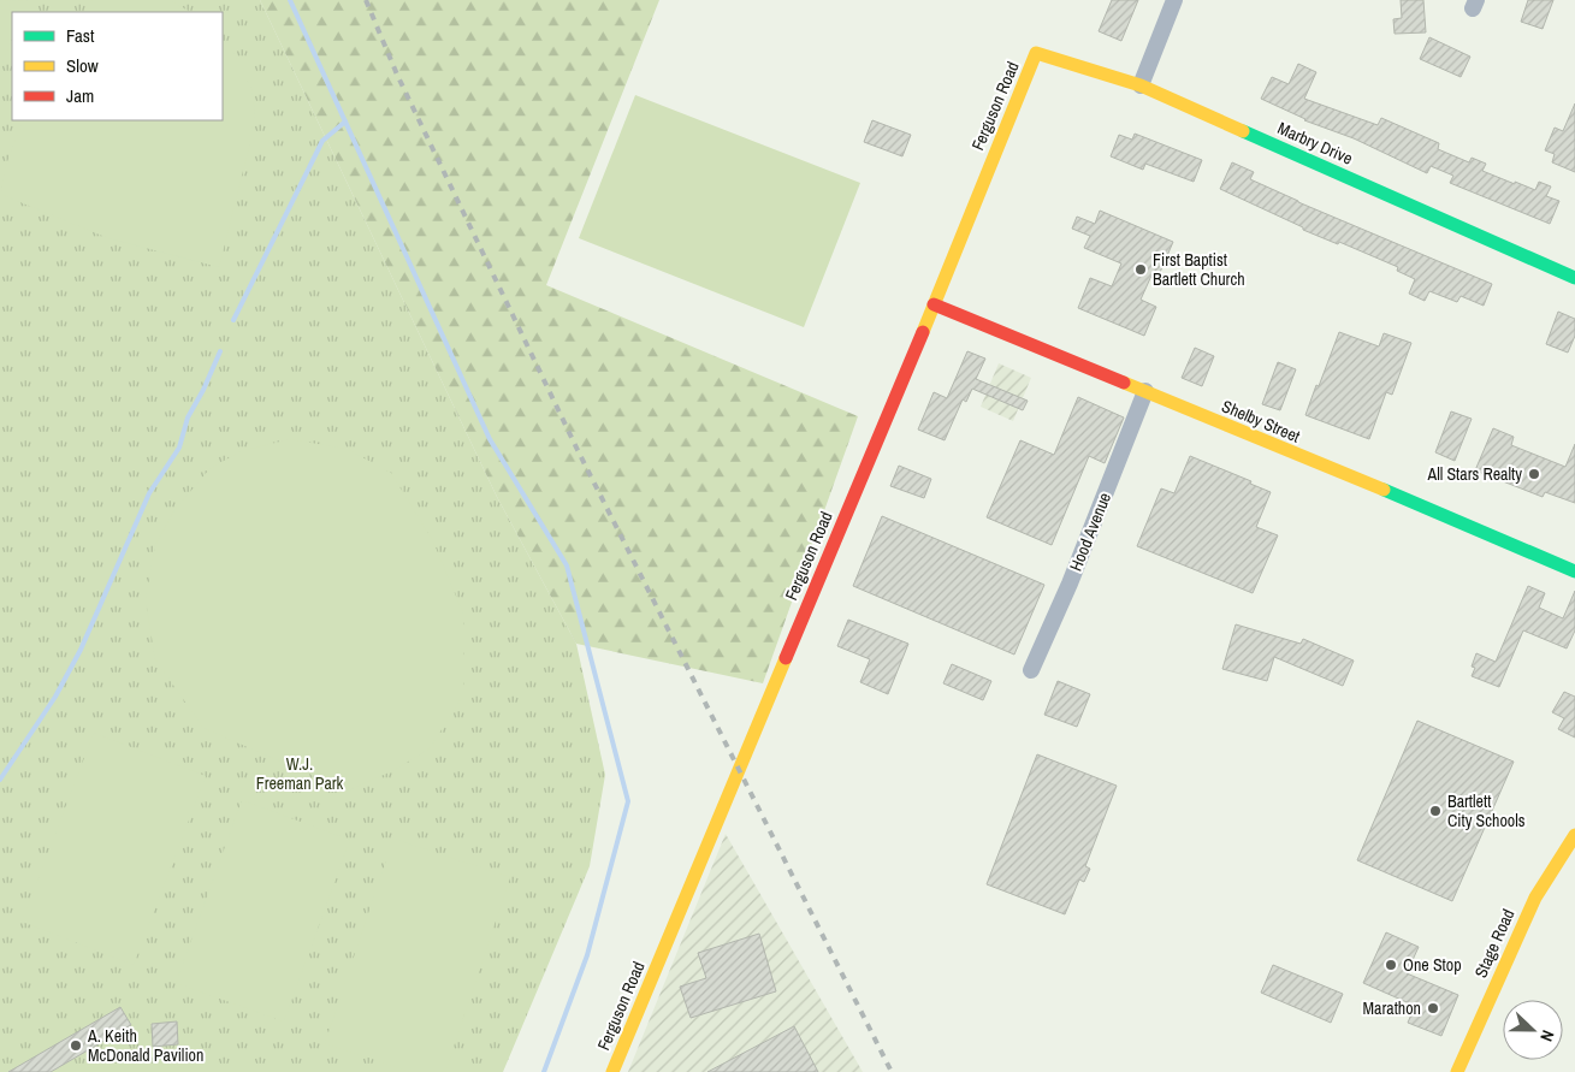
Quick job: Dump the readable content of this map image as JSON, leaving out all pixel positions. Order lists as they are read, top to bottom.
{
  "streets": {
    "street": [
      "Ferguson Road",
      "Marbry Drive",
      "Shelby Street",
      "Hood Avenue",
      "Stage Road"
    ]
  },
  "crossings": [
    ["Ferguson Road", "Marbry Drive"],
    ["Ferguson Road", "Shelby Street"],
    ["Shelby Street", "Hood Avenue"]
  ],
  "parks": ["W.J. Freeman Park"],
  "places": [
    "First Baptist Bartlett Church",
    "All Stars Realty",
    "Bartlett City Schools",
    "One Stop",
    "Marathon",
    "A. Keith McDonald Pavilion"
  ],
  "legend": ["Fast", "Slow", "Jam"],
  "north": "right"
}
